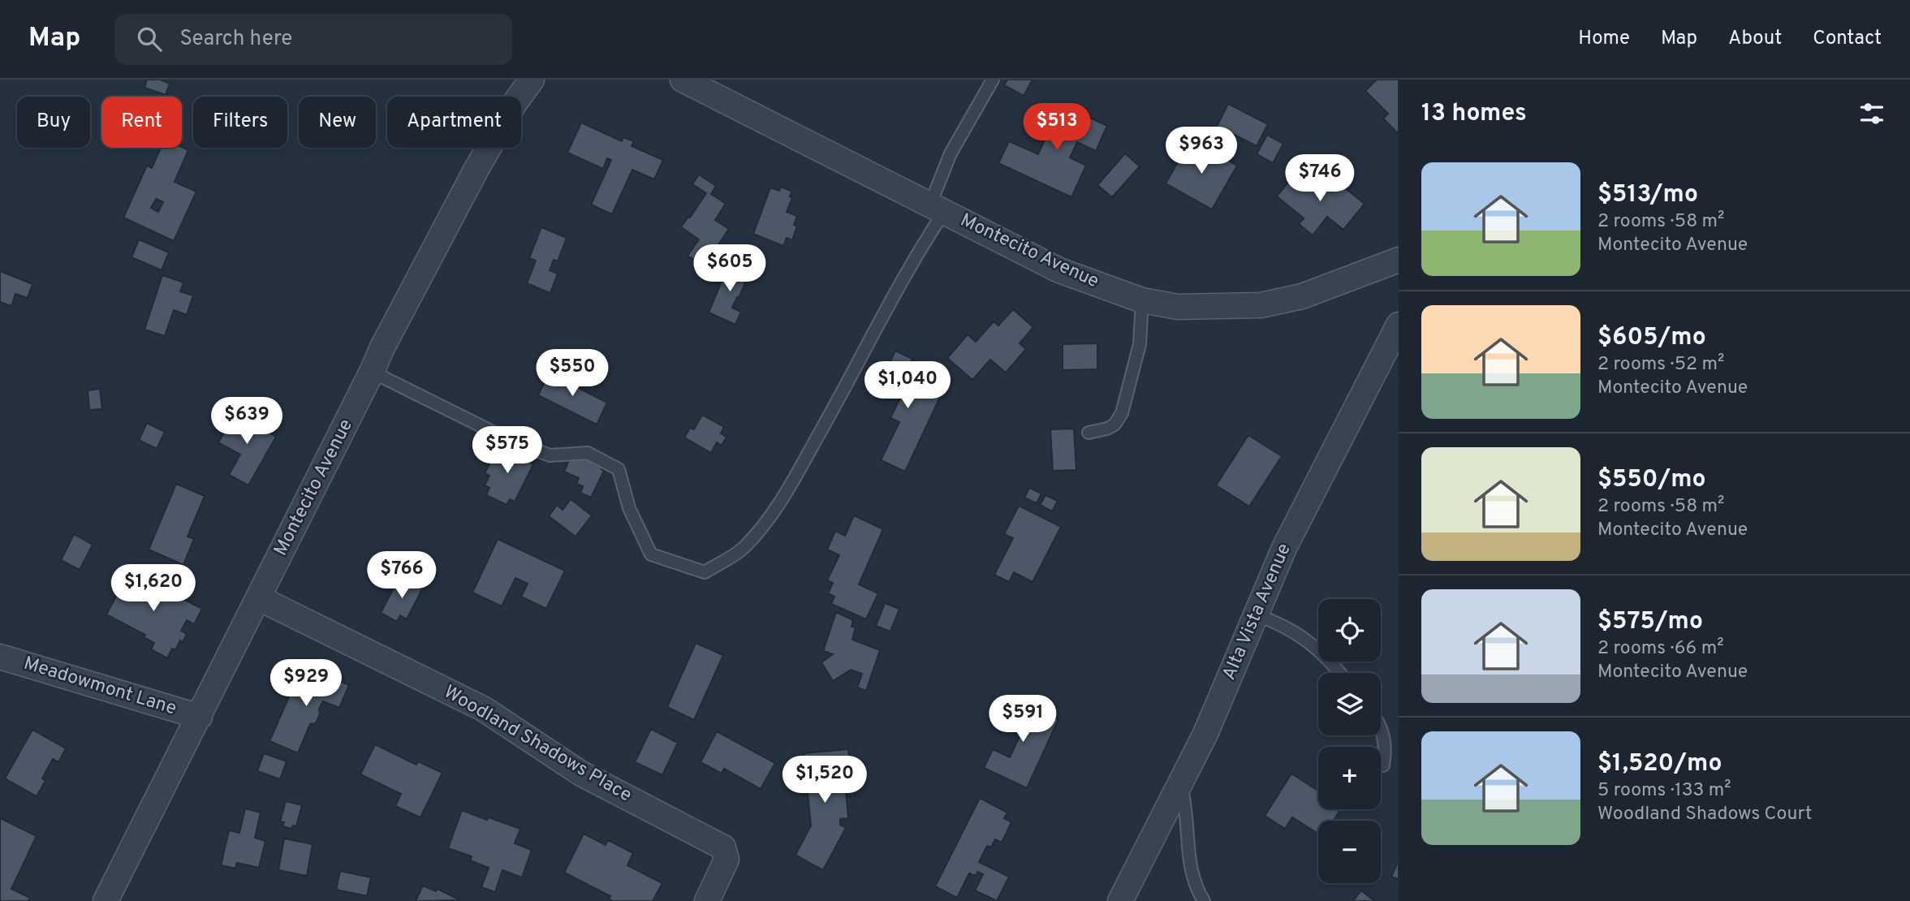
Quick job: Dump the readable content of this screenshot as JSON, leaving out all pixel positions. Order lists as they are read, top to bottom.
{
  "streets": {
    "street": [
      "Montecito Avenue",
      "Alta Vista Avenue",
      "Meadowmont Lane",
      "Woodland Shadows Place"
    ]
  },
  "crossings": [
    ["Montecito Avenue", "Meadowmont Lane"],
    ["Montecito Avenue", "Woodland Shadows Place"]
  ],
  "page": {
    "header": "Map",
    "search": "Search here",
    "nav": [
      "Home",
      "Map",
      "About",
      "Contact"
    ],
    "heading": "13 homes",
    "chip": [
      "Buy",
      "Rent",
      "Filters",
      "New",
      "Apartment"
    ],
    "price": [
      "$513",
      "$963",
      "$746",
      "$605",
      "$550",
      "$1,040",
      "$639",
      "$575",
      "$766",
      "$1,620",
      "$929",
      "$591",
      "$1,520"
    ],
    "list": [
      {
        "name": "$513/mo",
        "note": "2 rooms · 58 m² · Montecito Avenue"
      },
      {
        "name": "$605/mo",
        "note": "2 rooms · 52 m² · Montecito Avenue"
      },
      {
        "name": "$550/mo",
        "note": "2 rooms · 58 m² · Montecito Avenue"
      },
      {
        "name": "$575/mo",
        "note": "2 rooms · 66 m² · Montecito Avenue"
      },
      {
        "name": "$1,520/mo",
        "note": "5 rooms · 133 m² · Woodland Shadows Court"
      }
    ],
    "map_buttons": ["+", "−"]
  }
}
